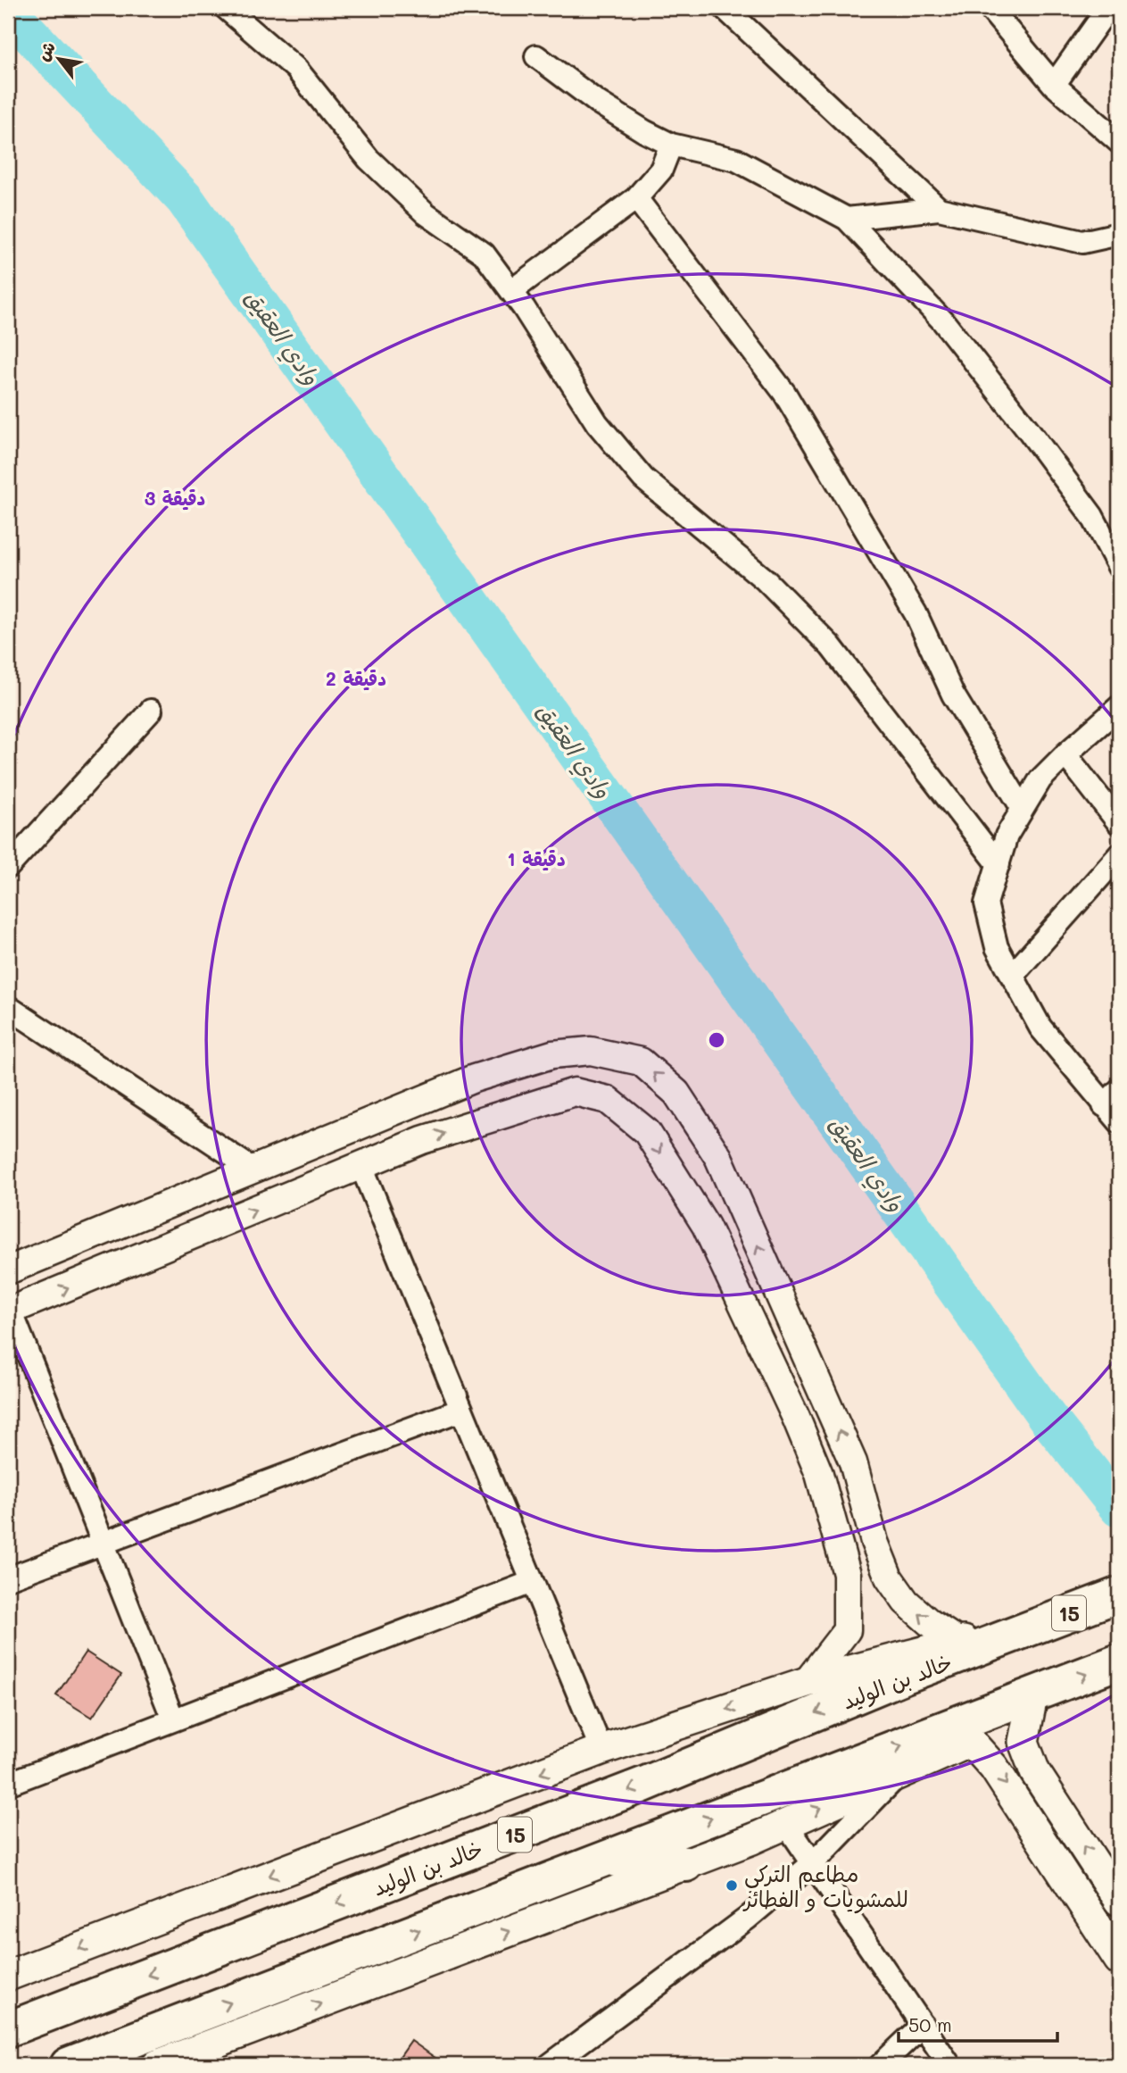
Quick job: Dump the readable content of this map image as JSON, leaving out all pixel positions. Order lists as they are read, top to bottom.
{
  "streets": {
    "highway": ["15", "خالد بن الوليد"]
  },
  "crossings": [
    ["15", "خالد بن الوليد"]
  ],
  "water": ["وادي العقيق"],
  "places": ["مطاعم التركي للمشويات و الفطائر"],
  "scale_bar": "50 m",
  "north": "top left",
  "rings": ["3 دقيقة", "2 دقيقة", "1 دقيقة"]
}
